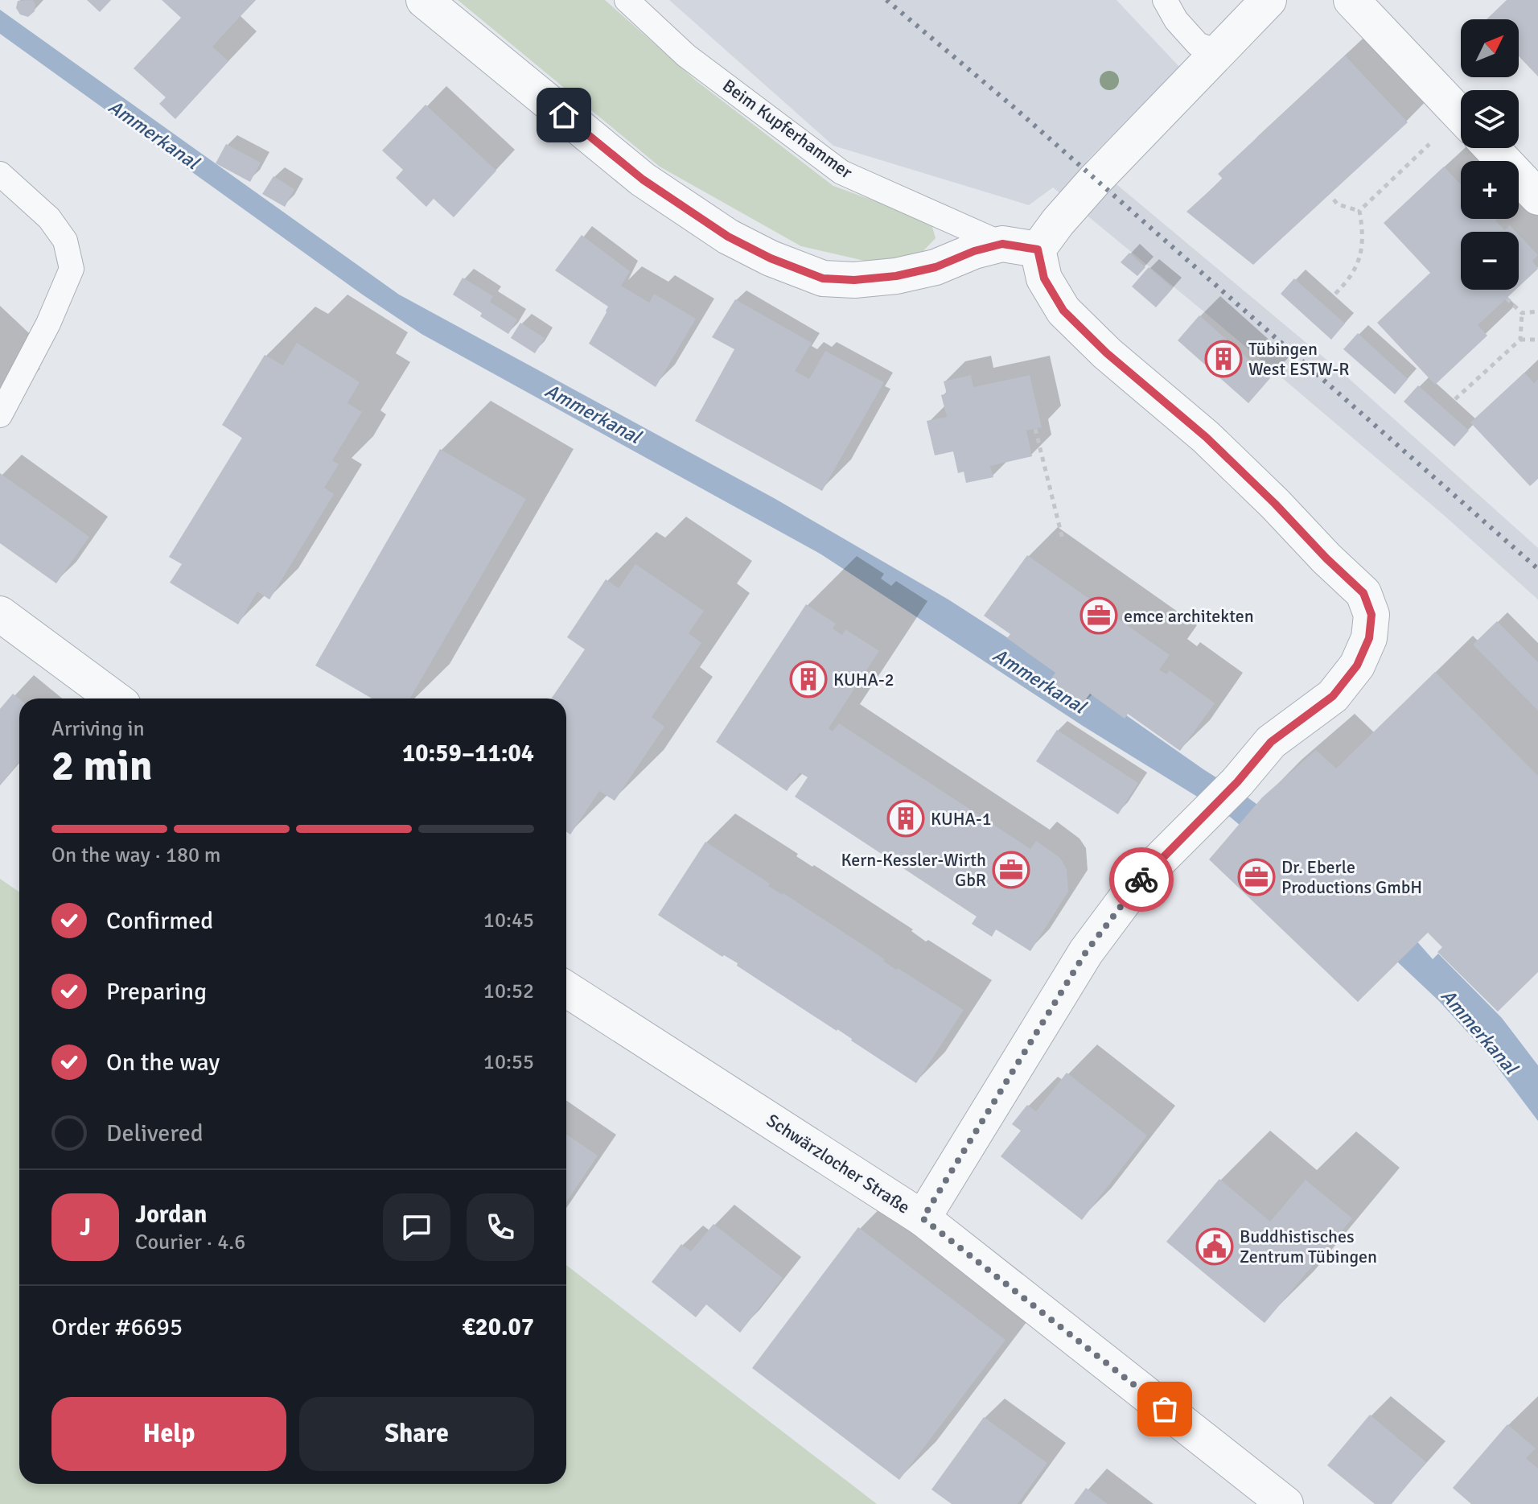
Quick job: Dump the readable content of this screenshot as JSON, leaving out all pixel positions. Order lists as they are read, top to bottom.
{
  "streets": {
    "street": ["Beim Kupferhammer", "Schwärzlocher Straße"]
  },
  "water": ["Ammerkanal"],
  "places": {
    "building": ["Tübingen West ESTW-R", "KUHA-2", "KUHA-1"],
    "office": ["emce architekten", "Kern-Kessler-Wirth GbR", "Dr. Eberle Productions GmbH"],
    "public building": ["Buddhistisches Zentrum Tübingen"]
  },
  "north": "top right",
  "page": {
    "map_buttons": ["+", "−"],
    "heading": ["2 min", "Arriving in", "10:59–11:04"],
    "panel": [
      "Jordan",
      "Courier · 4.6",
      "Order #6695",
      "€20.07"
    ],
    "bar": "On the way · 180 m",
    "list": [
      ["Confirmed", "10:45"],
      ["Preparing", "10:52"],
      ["On the way", "10:55"],
      "Delivered"
    ],
    "round": "J",
    "buttons": ["Help", "Share"]
  }
}
